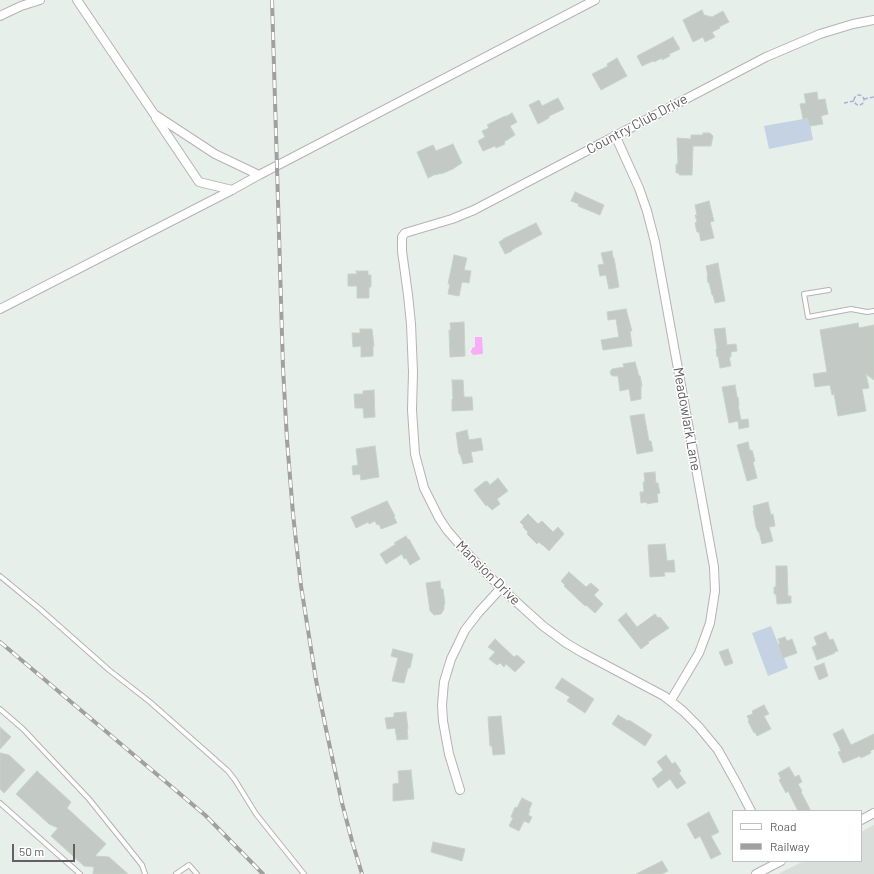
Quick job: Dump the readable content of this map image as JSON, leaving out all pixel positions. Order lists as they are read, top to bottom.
{
  "streets": {
    "street": ["Country Club Drive", "Meadowlark Lane", "Mansion Drive"]
  },
  "crossings": [
    ["Country Club Drive", "Meadowlark Lane"],
    ["Country Club Drive", "Mansion Drive"],
    ["Meadowlark Lane", "Mansion Drive"]
  ],
  "legend": ["Road", "Railway"],
  "scale_bar": "50 m"
}
